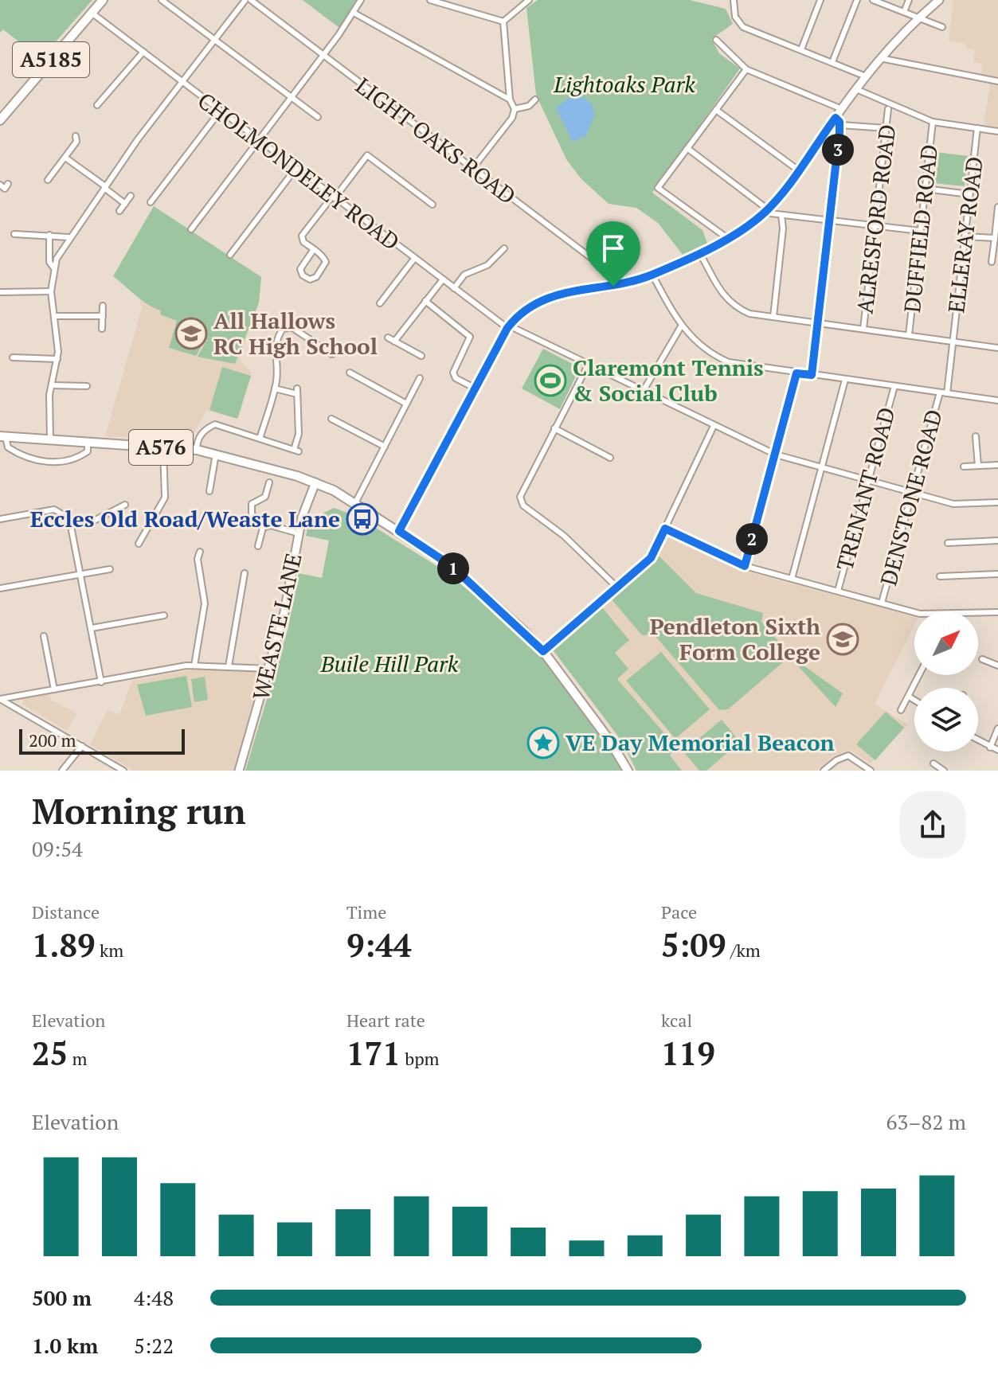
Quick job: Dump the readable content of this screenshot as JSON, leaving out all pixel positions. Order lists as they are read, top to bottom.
{
  "streets": {
    "main road": ["A5185", "A576", "WEASTE LANE"],
    "street": [
      "LIGHT OAKS ROAD",
      "CHOLMONDELEY ROAD",
      "ALRESFORD ROAD",
      "DUFFIELD ROAD",
      "ELLERAY ROAD",
      "TRENANT ROAD",
      "DENSTONE ROAD"
    ]
  },
  "crossings": [
    ["A5185", "CHOLMONDELEY ROAD"],
    ["CHOLMONDELEY ROAD", "TRENANT ROAD"],
    ["CHOLMONDELEY ROAD", "DENSTONE ROAD"],
    ["A576", "WEASTE LANE"]
  ],
  "parks": ["Lightoaks Park", "Buile Hill Park"],
  "places": {
    "school or university": ["All Hallows RC High School", "Pendleton Sixth Form College"],
    "sports": ["Claremont Tennis & Social Club"],
    "bus stop": ["Eccles Old Road/Weaste Lane"],
    "place": ["VE Day Memorial Beacon"]
  },
  "scale_bar": "200 m",
  "north": "top right",
  "page": {
    "pins": ["3", "2", "1"],
    "scale": "200 m",
    "heading": ["Morning run", "09:54"],
    "stats": [
      ["Distance", "1.89 km"],
      ["Time", "9:44"],
      ["Pace", "5:09 /km"],
      ["Elevation", "25 m"],
      ["Heart rate", "171 bpm"],
      ["kcal", "119"]
    ],
    "chart": ["Elevation", "63–82 m"],
    "list": [
      {
        "name": "500 m",
        "note": "4:48"
      },
      {
        "name": "1.0 km",
        "note": "5:22"
      }
    ]
  }
}
